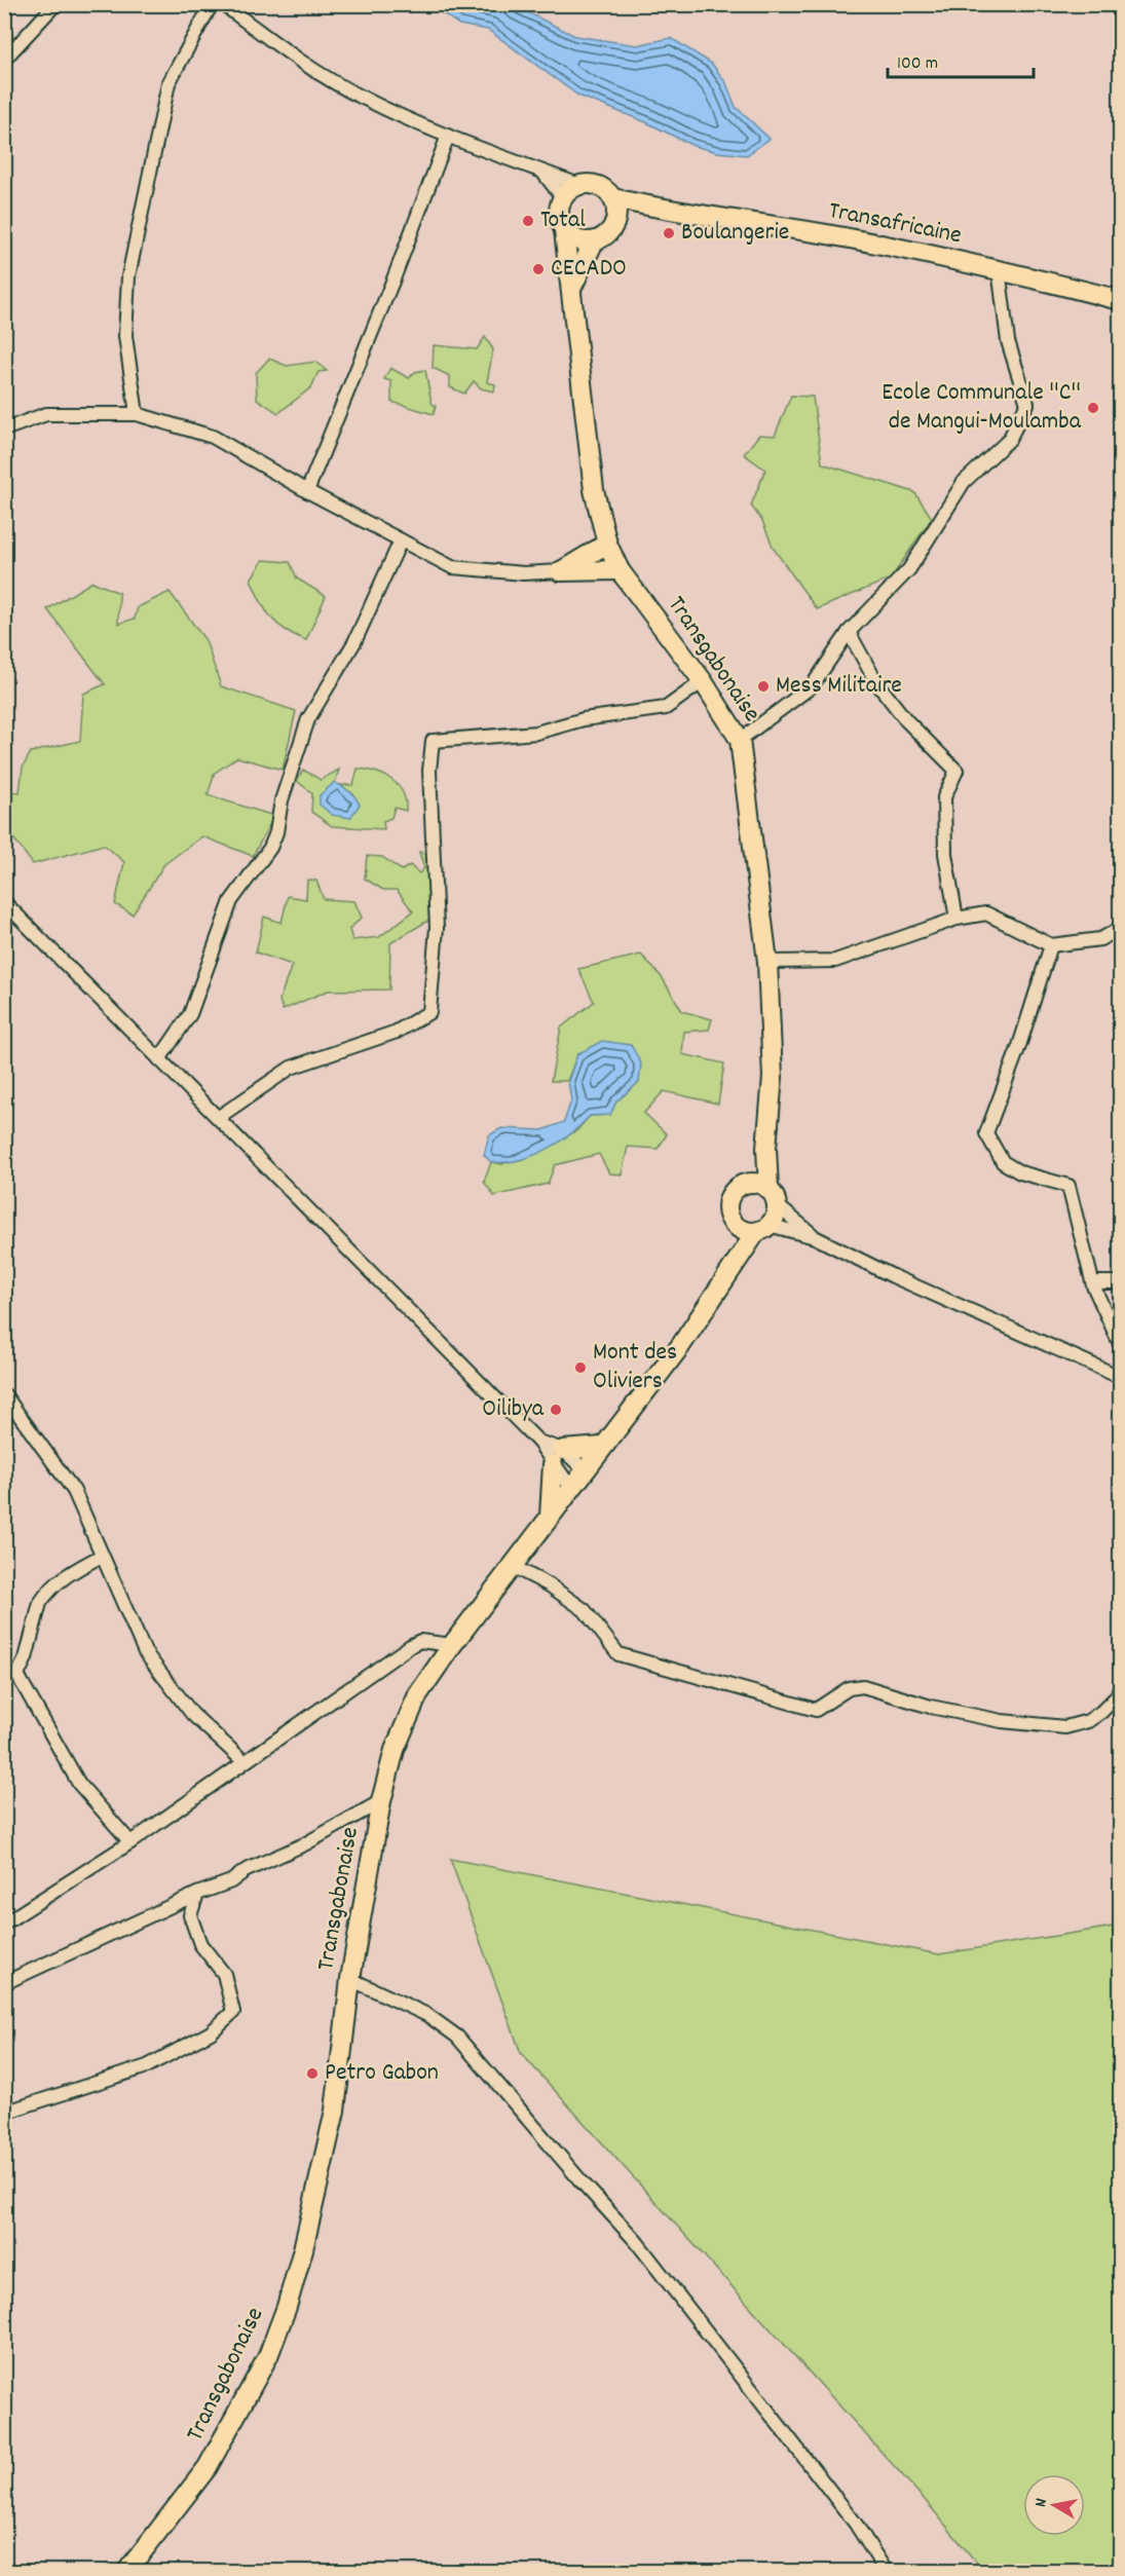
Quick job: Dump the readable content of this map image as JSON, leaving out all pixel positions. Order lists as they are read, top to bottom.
{
  "streets": {
    "highway": ["Transafricaine", "Transgabonaise"]
  },
  "crossings": [
    ["Transafricaine", "Transgabonaise"]
  ],
  "places": [
    "Total",
    "Boulangerie",
    "CECADO",
    "Ecole Communale ''C'' de Mangui-Moulamba",
    "Mess Militaire",
    "Mont des Oliviers",
    "Oilibya",
    "Petro Gabon"
  ],
  "scale_bar": "100 m",
  "north": "left"
}
